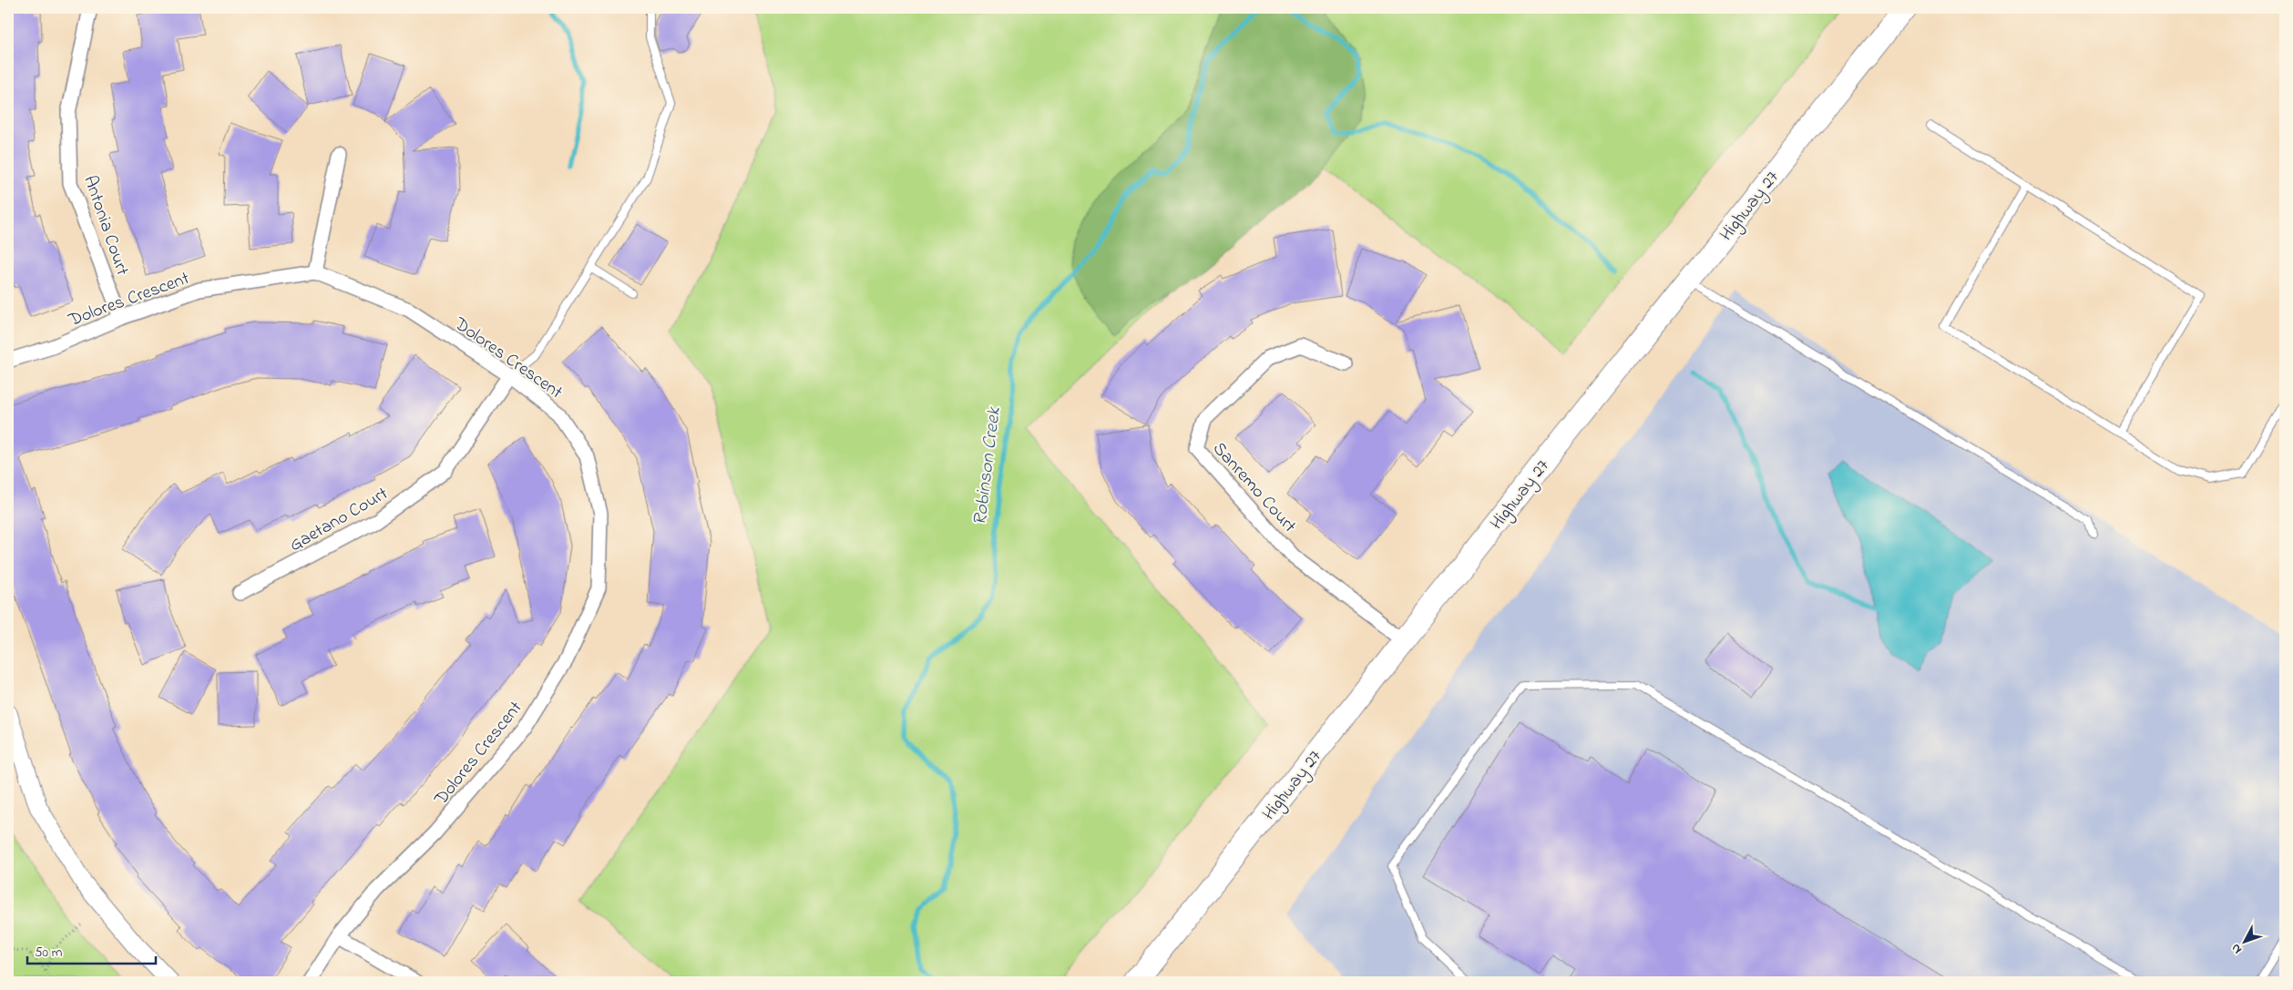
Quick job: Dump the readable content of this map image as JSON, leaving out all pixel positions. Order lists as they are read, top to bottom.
{
  "streets": {
    "main road": ["Highway 27"],
    "street": [
      "Antonia Court",
      "Dolores Crescent",
      "Sanremo Court",
      "Gaetano Court"
    ]
  },
  "crossings": [
    ["Highway 27", "Sanremo Court"],
    ["Antonia Court", "Dolores Crescent"],
    ["Dolores Crescent", "Gaetano Court"]
  ],
  "water": ["Robinson Creek"],
  "scale_bar": "50 m",
  "north": "bottom left"
}
